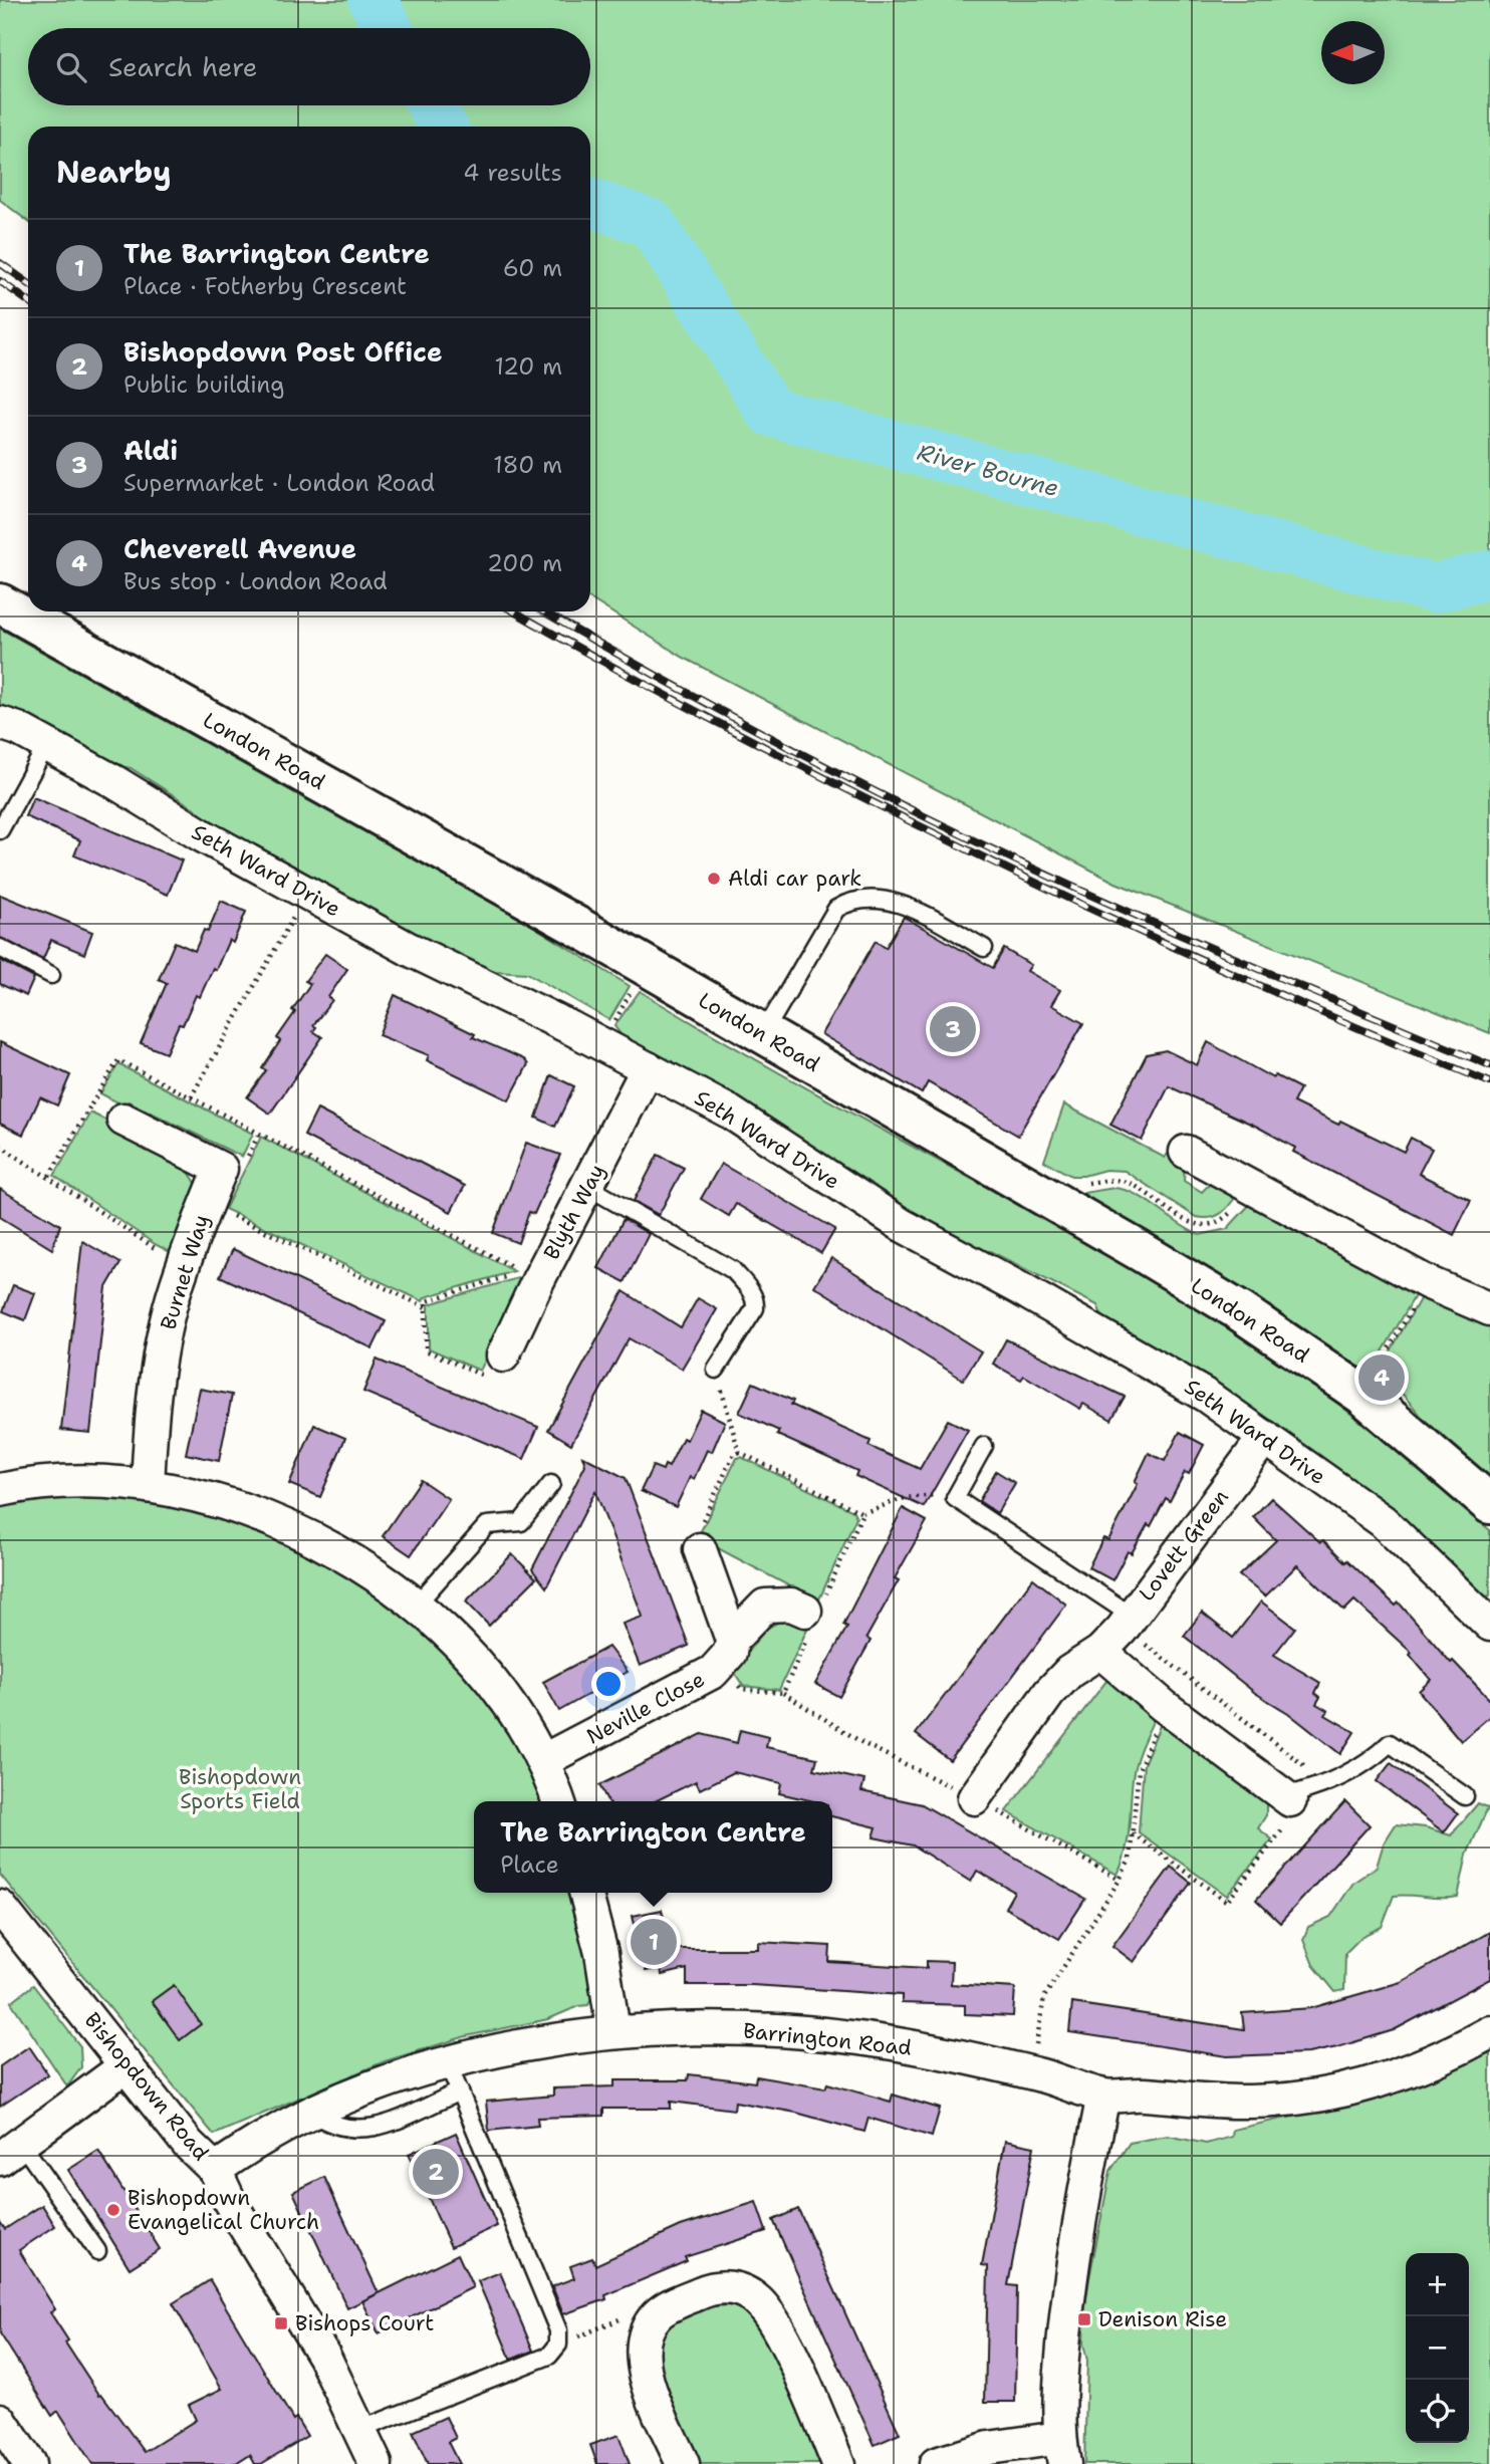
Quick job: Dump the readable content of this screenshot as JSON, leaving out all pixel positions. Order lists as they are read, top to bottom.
{
  "streets": {
    "highway": ["London Road"],
    "street": [
      "Seth Ward Drive",
      "Blyth Way",
      "Burnet Way",
      "Lovett Green",
      "Neville Close",
      "Barrington Road",
      "Bishopdown Road"
    ]
  },
  "crossings": [
    ["Seth Ward Drive", "Blyth Way"],
    ["Seth Ward Drive", "Lovett Green"],
    ["Barrington Road", "Bishopdown Road"]
  ],
  "water": ["River Bourne"],
  "parks": ["Bishopdown Sports Field"],
  "places": {
    "other": ["Aldi car park", "Bishopdown Evangelical Church"],
    "transit": ["Denison Rise", "Bishops Court"]
  },
  "north": "left",
  "page": {
    "search": "Search here",
    "heading": ["Nearby", "4 results"],
    "list": [
      {
        "mark": "1",
        "name": "The Barrington Centre",
        "note": "Place · Fotherby Crescent",
        "value": "60 m"
      },
      {
        "mark": "2",
        "name": "Bishopdown Post Office",
        "note": "Public building",
        "value": "120 m"
      },
      {
        "mark": "3",
        "name": "Aldi",
        "note": "Supermarket · London Road",
        "value": "180 m"
      },
      {
        "mark": "4",
        "name": "Cheverell Avenue",
        "note": "Bus stop · London Road",
        "value": "200 m"
      }
    ],
    "pins": [
      "3",
      "4",
      "1",
      "2"
    ],
    "popup": ["The Barrington Centre", "Place"],
    "map_buttons": ["+", "−"]
  }
}
